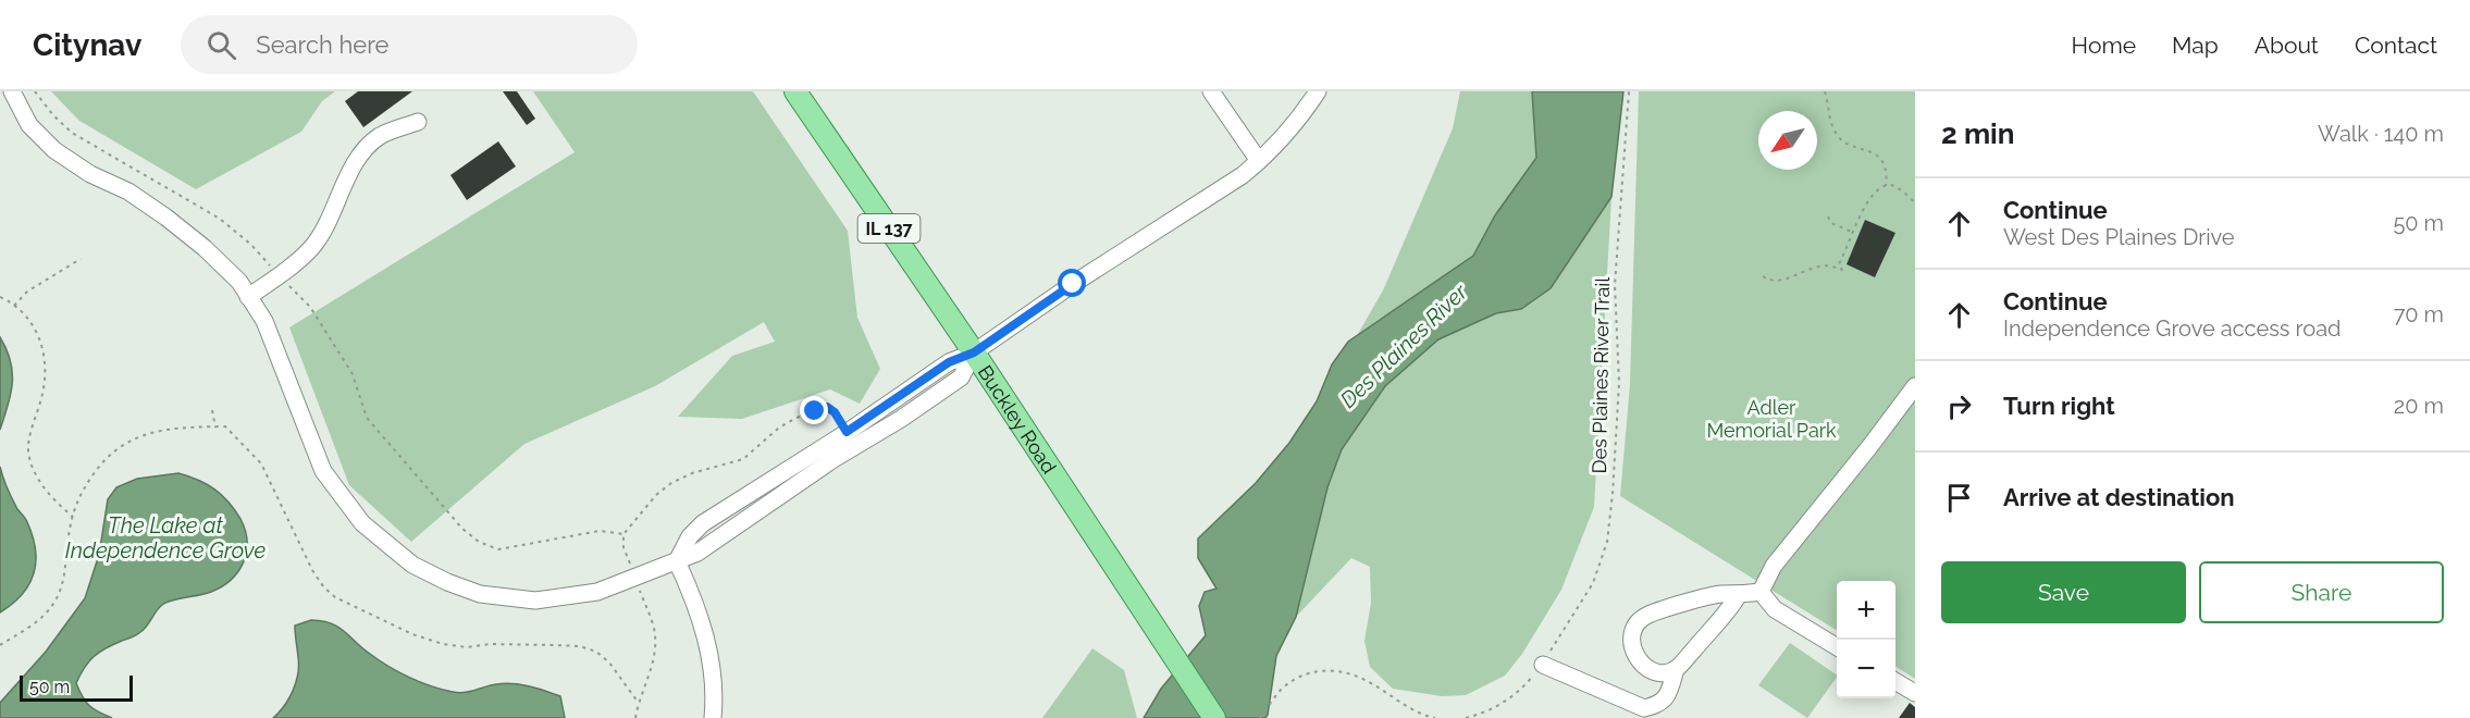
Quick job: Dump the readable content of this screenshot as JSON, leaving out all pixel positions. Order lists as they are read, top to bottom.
{
  "streets": {
    "main road": ["IL 137", "Buckley Road"],
    "path": ["Des Plaines River Trail"]
  },
  "water": ["Des Plaines River", "The Lake at Independence Grove"],
  "parks": ["Adler Memorial Park"],
  "scale_bar": "50 m",
  "north": "bottom left",
  "page": {
    "header": "Citynav",
    "search": "Search here",
    "nav": [
      "Home",
      "Map",
      "About",
      "Contact"
    ],
    "heading": ["2 min", "Walk · 140 m"],
    "list": [
      ["Continue", "West Des Plaines Drive", "50 m"],
      ["Continue", "Independence Grove access road", "70 m"],
      ["Turn right", "20 m"],
      "Arrive at destination"
    ],
    "buttons": ["Save", "Share"],
    "map_buttons": ["+", "−"],
    "scale": "50 m"
  }
}
